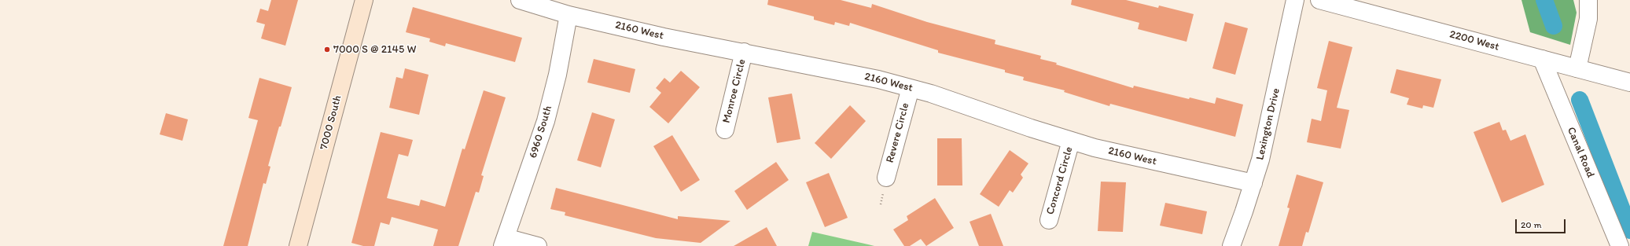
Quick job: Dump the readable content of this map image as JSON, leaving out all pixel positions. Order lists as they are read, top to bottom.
{
  "streets": {
    "main road": ["7000 South"],
    "street": [
      "2160 West",
      "2200 West",
      "Monroe Circle",
      "Lexington Drive",
      "6960 South",
      "Revere Circle",
      "Canal Road",
      "Concord Circle"
    ]
  },
  "crossings": [
    ["2160 West", "Monroe Circle"],
    ["2160 West", "Lexington Drive"],
    ["2160 West", "6960 South"],
    ["2160 West", "Revere Circle"],
    ["2160 West", "Concord Circle"],
    ["2200 West", "Canal Road"]
  ],
  "places": ["7000 S @ 2145 W"],
  "scale_bar": "20 m"
}
